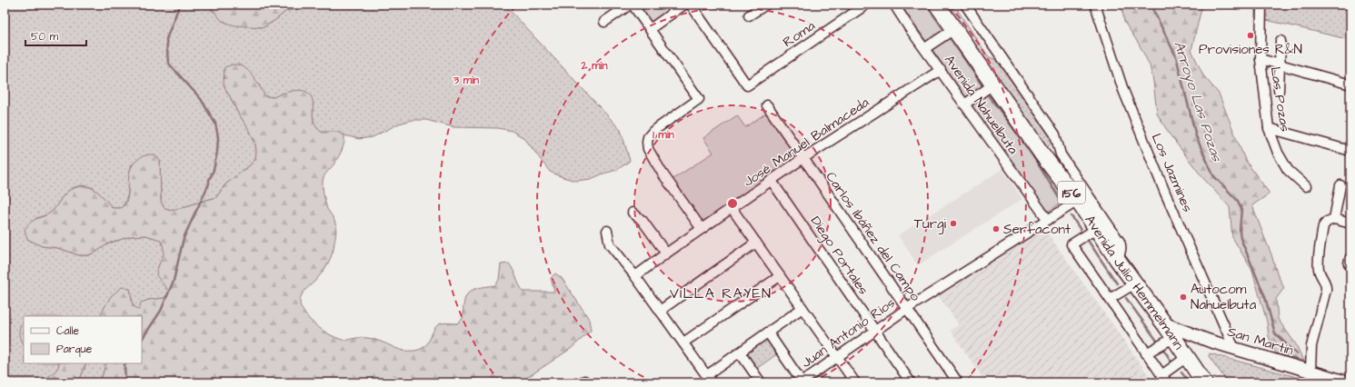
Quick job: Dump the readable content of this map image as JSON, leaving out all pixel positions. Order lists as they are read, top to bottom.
{
  "streets": {
    "highway": ["156", "Avenida Julio Hemmelmann"],
    "street": [
      "Roma",
      "Las Pozas",
      "Avenida Nahuelbuta",
      "José Manuel Balmaceda",
      "Los Jazmines",
      "Carlos Ibáñez del Campo",
      "Diego Portales",
      "Juan Antonio Ríos",
      "San Martín"
    ]
  },
  "crossings": [
    ["Avenida Nahuelbuta", "José Manuel Balmaceda"],
    ["Avenida Nahuelbuta", "Juan Antonio Ríos"],
    ["José Manuel Balmaceda", "Carlos Ibáñez del Campo"],
    ["José Manuel Balmaceda", "Diego Portales"],
    ["Los Jazmines", "San Martín"],
    ["Carlos Ibáñez del Campo", "Juan Antonio Ríos"],
    ["Diego Portales", "Juan Antonio Ríos"],
    ["Avenida Julio Hemmelmann", "Juan Antonio Ríos"],
    ["Avenida Julio Hemmelmann", "San Martín"]
  ],
  "districts": ["VILLA RAYEN"],
  "water": ["Arroyo Las Pozas"],
  "places": [
    "Provisiones R&N",
    "Turgi",
    "Serfacont",
    "Autocom Nahuelbuta"
  ],
  "legend": ["Calle", "Parque"],
  "scale_bar": "50 m",
  "rings": ["2 min", "3 min", "1 min"]
}
